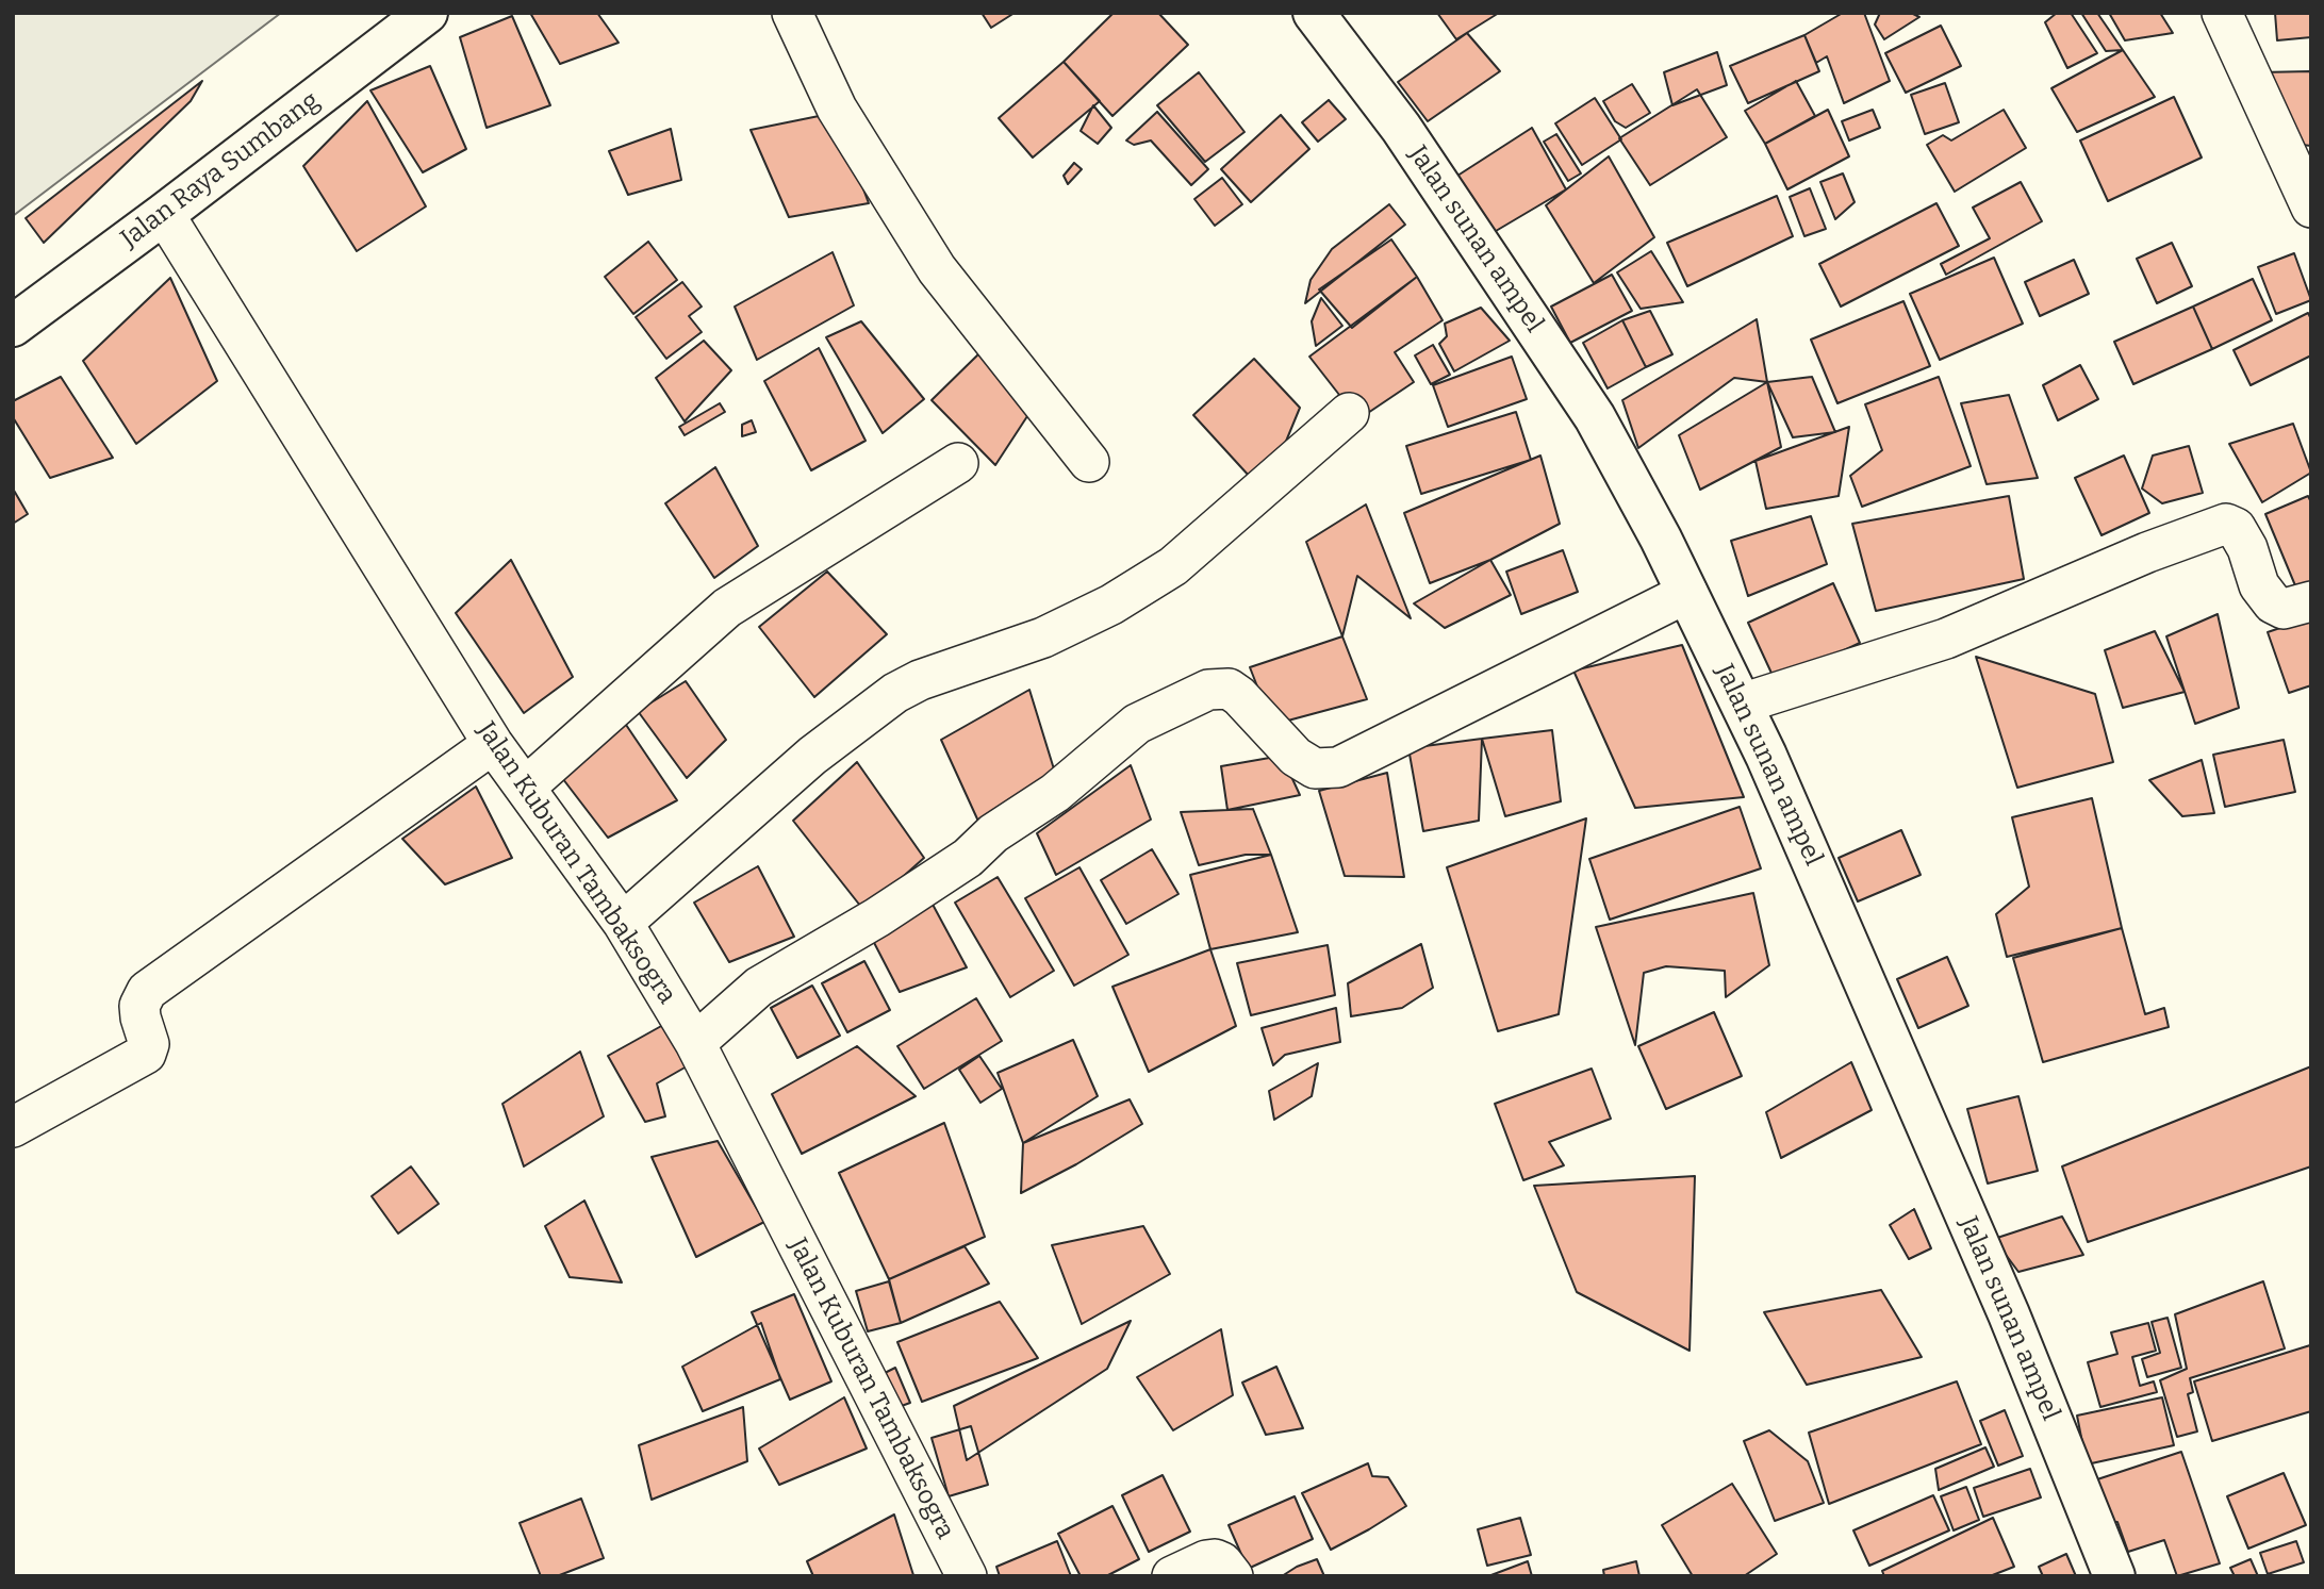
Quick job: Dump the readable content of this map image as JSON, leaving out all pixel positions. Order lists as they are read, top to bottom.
{
  "streets": {
    "main road": ["Jalan Raya Sumbang", "Jalan sunan ampel"],
    "street": ["Jalan Kuburan Tambaksogra"]
  },
  "crossings": [
    ["Jalan Raya Sumbang", "Jalan Kuburan Tambaksogra"]
  ]
}
